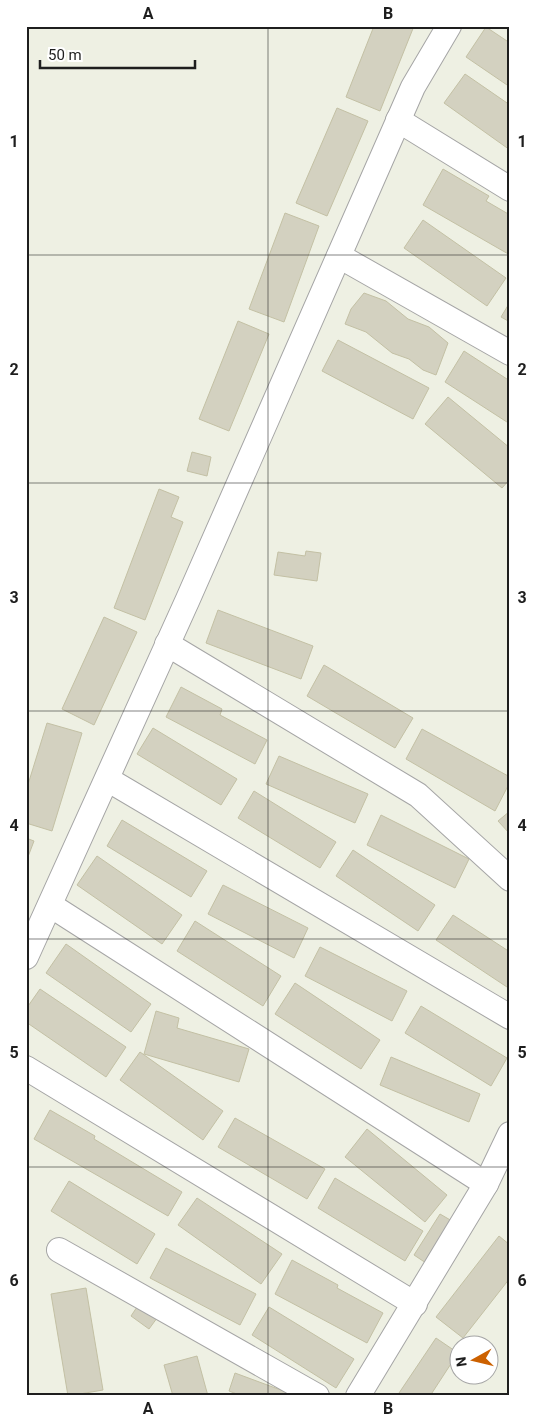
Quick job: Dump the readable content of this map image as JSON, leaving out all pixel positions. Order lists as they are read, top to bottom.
{
  "scale_bar": "50 m",
  "north": "left",
  "grid": {
    "columns": ["A", "B"],
    "rows": [
      "1",
      "2",
      "3",
      "4",
      "5",
      "6"
    ]
  }
}
